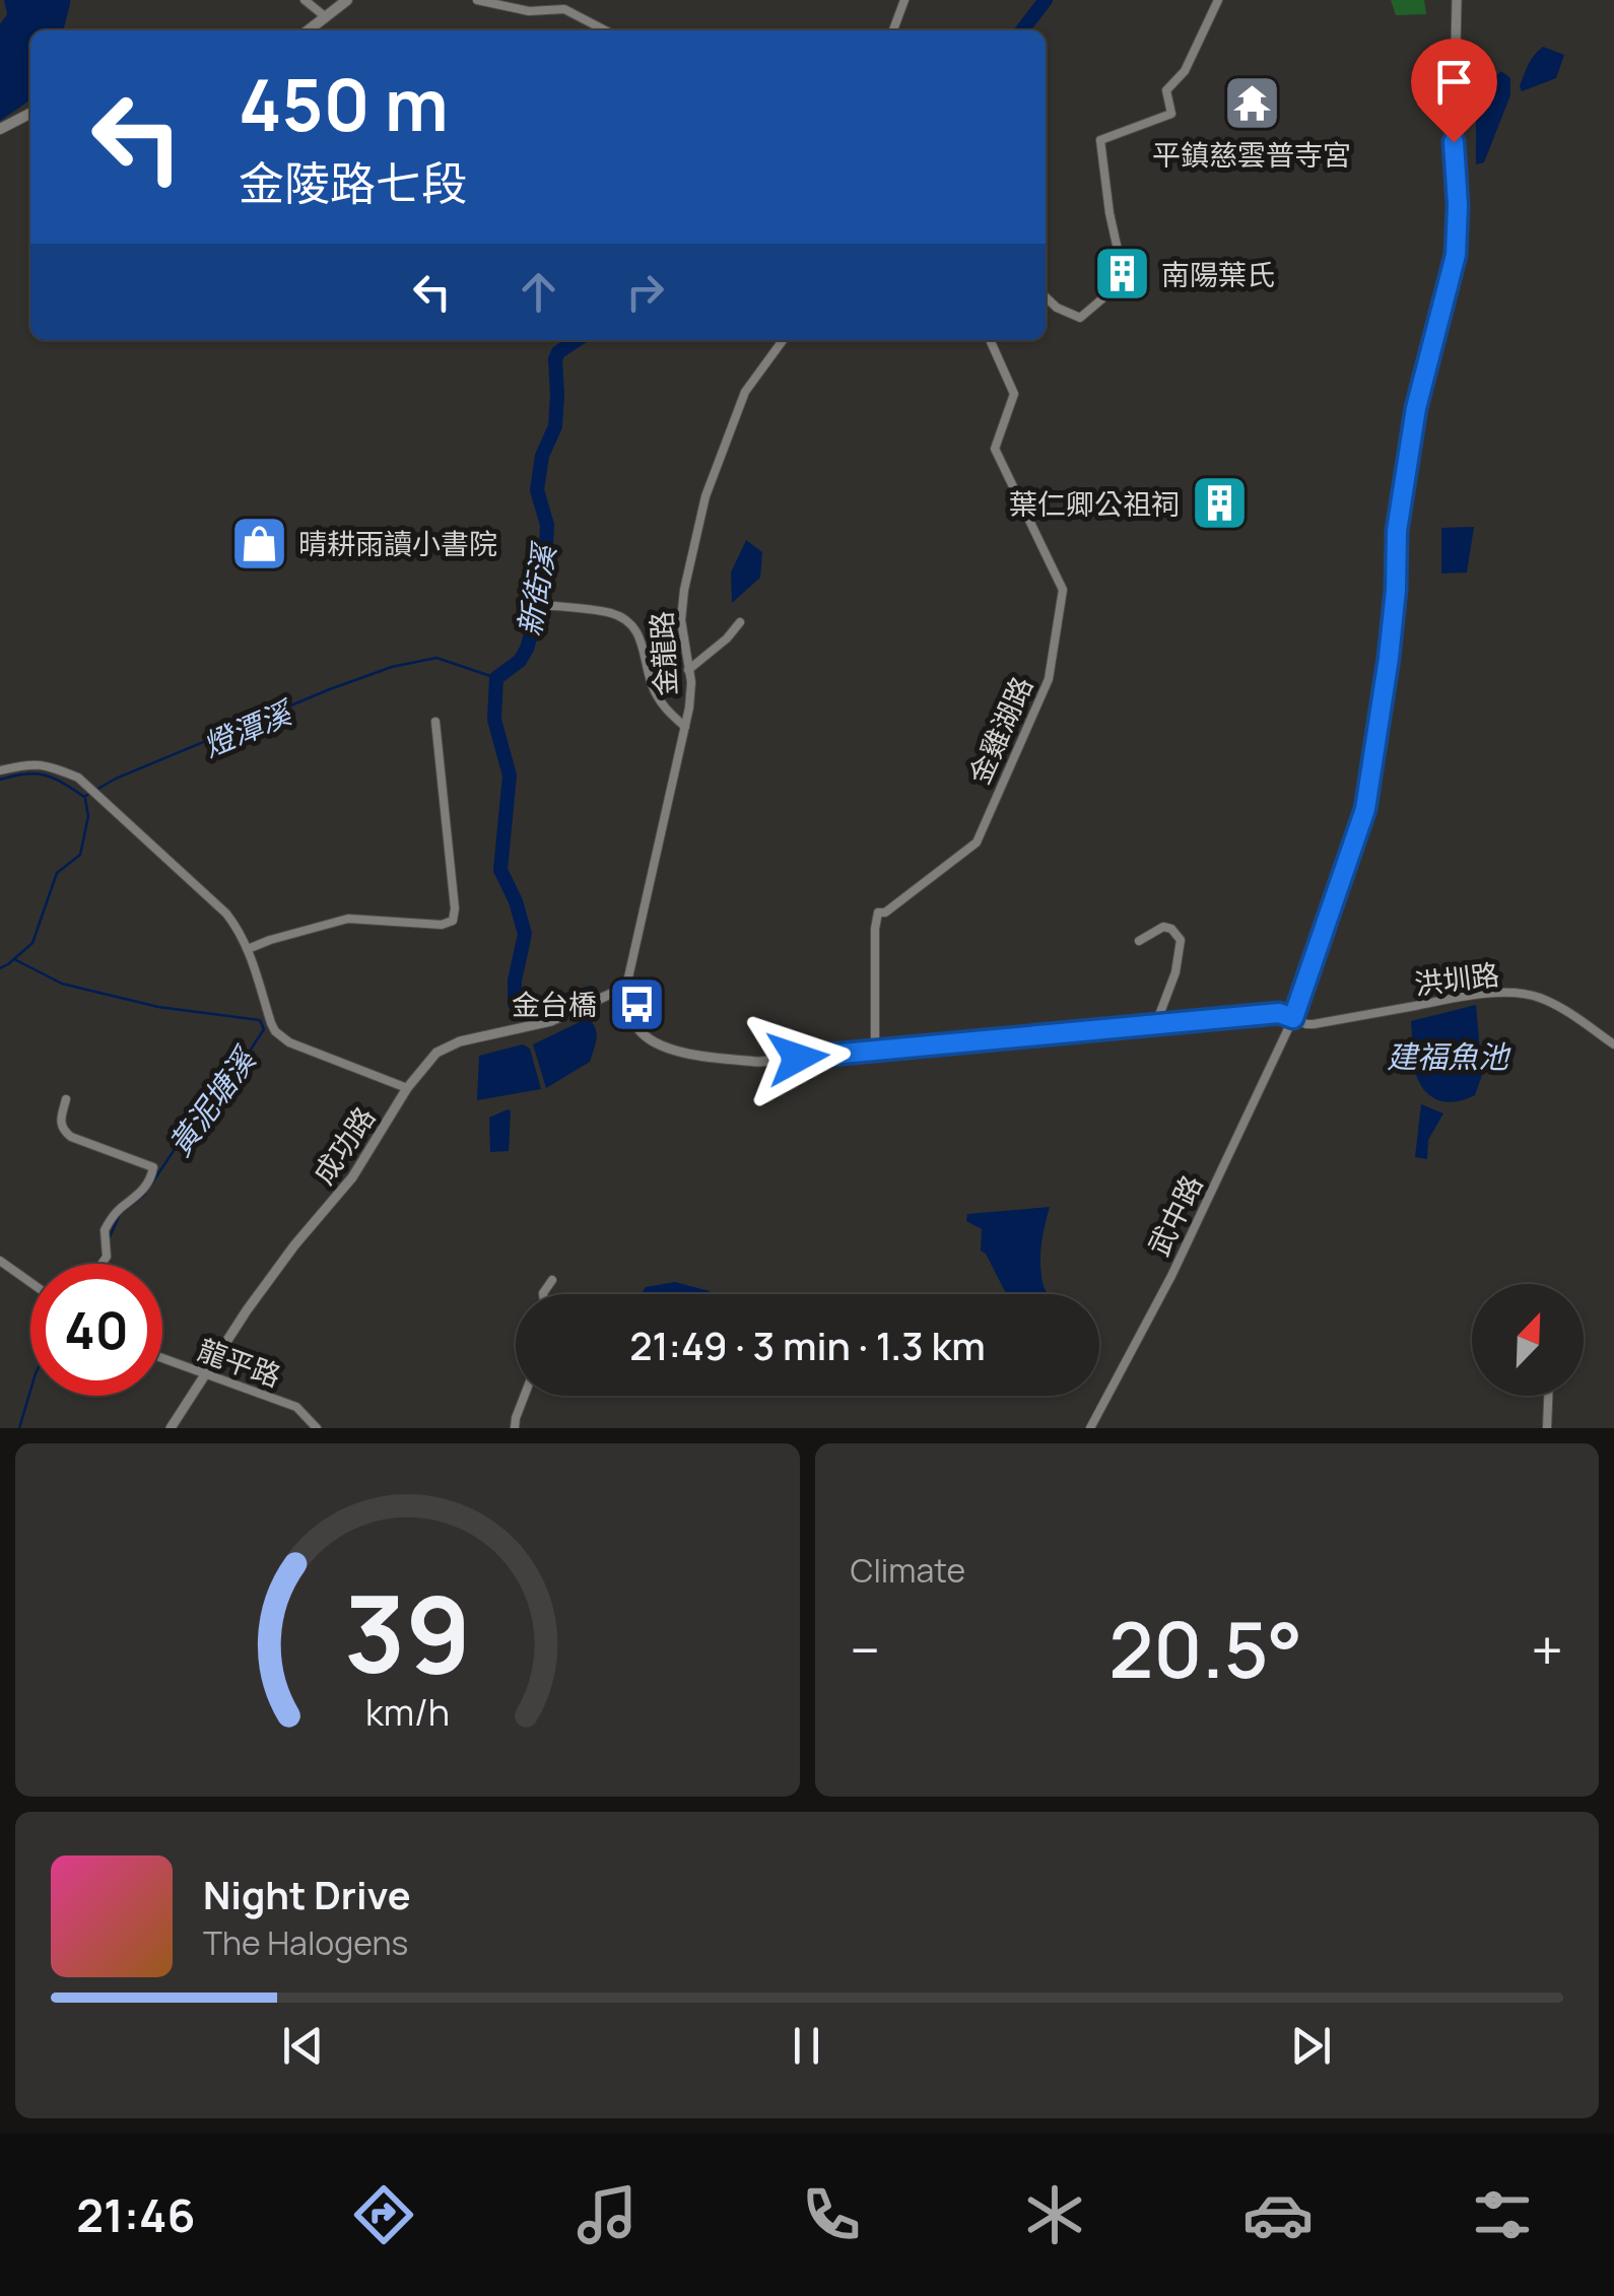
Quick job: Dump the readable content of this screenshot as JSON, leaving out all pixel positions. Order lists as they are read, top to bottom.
{
  "streets": {
    "street": [
      "金龍路",
      "金雞湖路",
      "洪圳路",
      "成功路",
      "武中路",
      "龍平路"
    ]
  },
  "crossings": [
    ["金龍路", "成功路"],
    ["洪圳路", "武中路"],
    ["成功路", "龍平路"]
  ],
  "water": [
    "新街溪",
    "燈潭溪",
    "建福魚池",
    "黃泥塘溪"
  ],
  "places": {
    "temple": ["平鎮慈雲普寺宮"],
    "building": ["南陽葉氏", "葉仁卿公祖祠"],
    "shop": ["晴耕雨讀小書院"],
    "bus stop": ["金台橋"]
  },
  "north": "top right",
  "page": {
    "turn": ["450 m", "金陵路七段"],
    "limit": "40",
    "trip": "21:49 · 3 min · 1.3 km",
    "tile": "Climate",
    "heat": ["−", "20.5°", "+"],
    "song": ["Night Drive", "The Halogens"],
    "tabs": "21:46",
    "gauge": ["39", "km/h"]
  }
}
